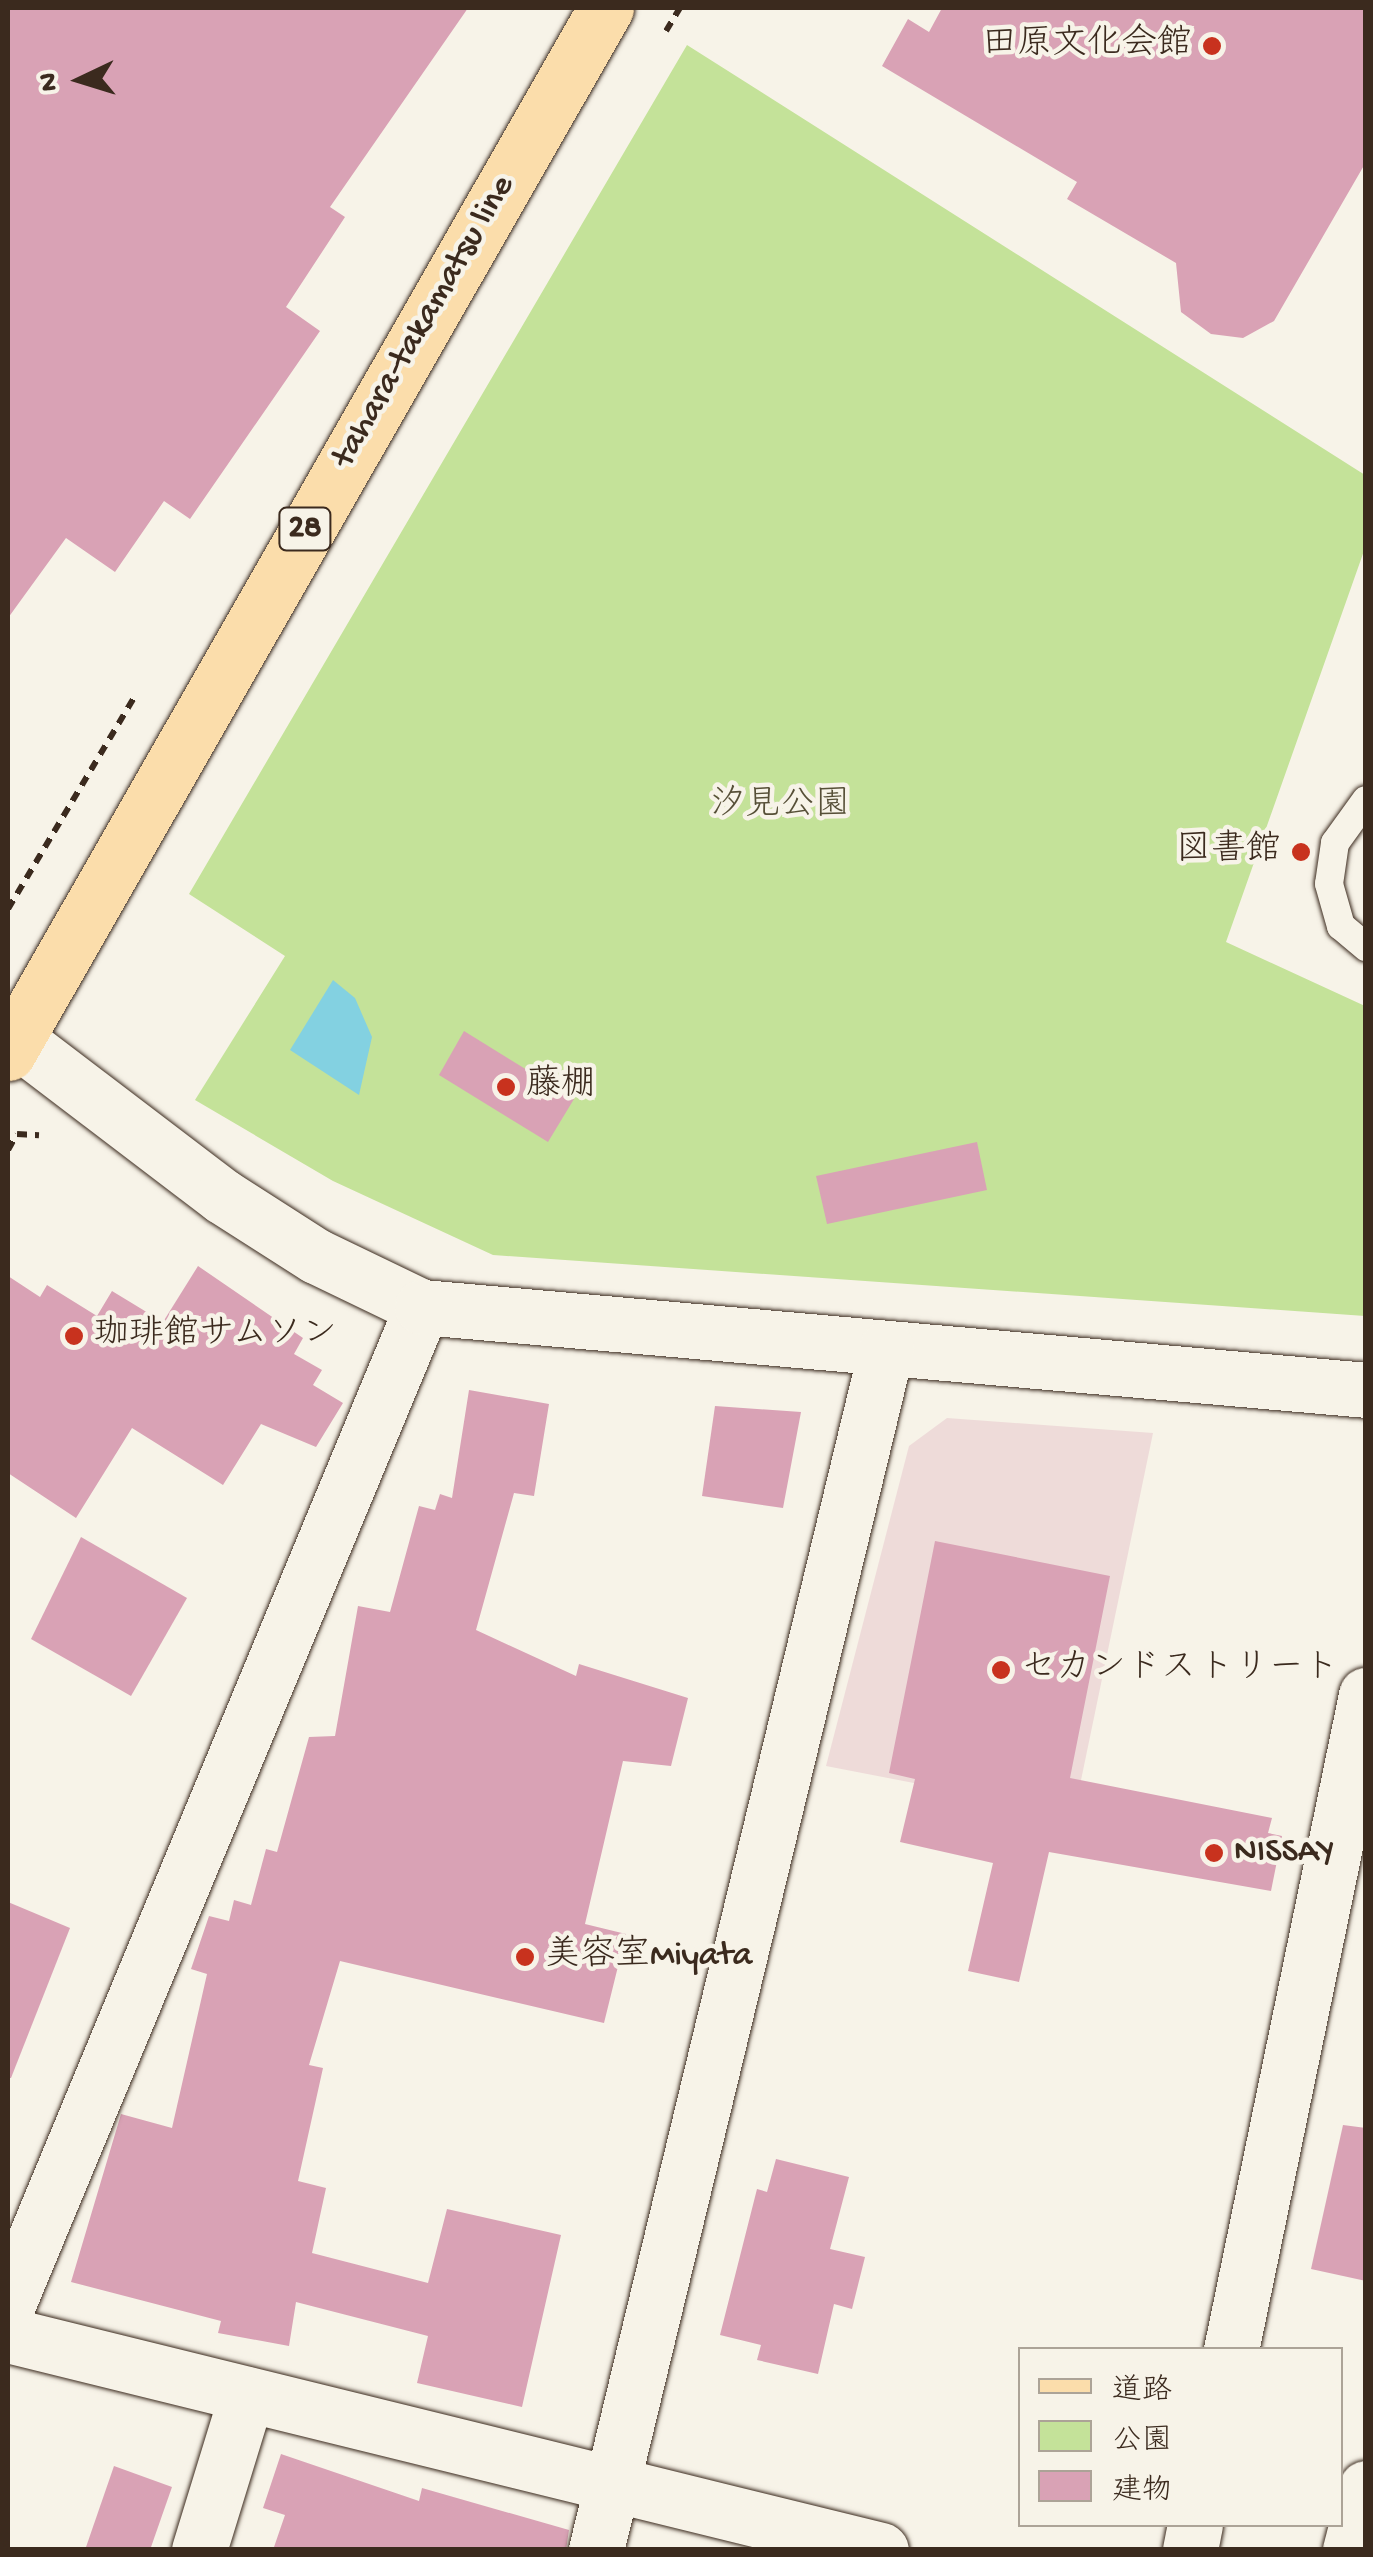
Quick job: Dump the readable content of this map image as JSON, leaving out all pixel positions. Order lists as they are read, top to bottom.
{
  "streets": {
    "main road": ["tahara-takamatsu line", "28"]
  },
  "parks": ["汐見公園"],
  "places": [
    "田原文化会館",
    "図書館",
    "藤棚",
    "珈琲館サムソン",
    "セカンドストリート",
    "NISSAY",
    "美容室Miyata"
  ],
  "legend": ["道路", "公園", "建物"],
  "north": "left"
}
